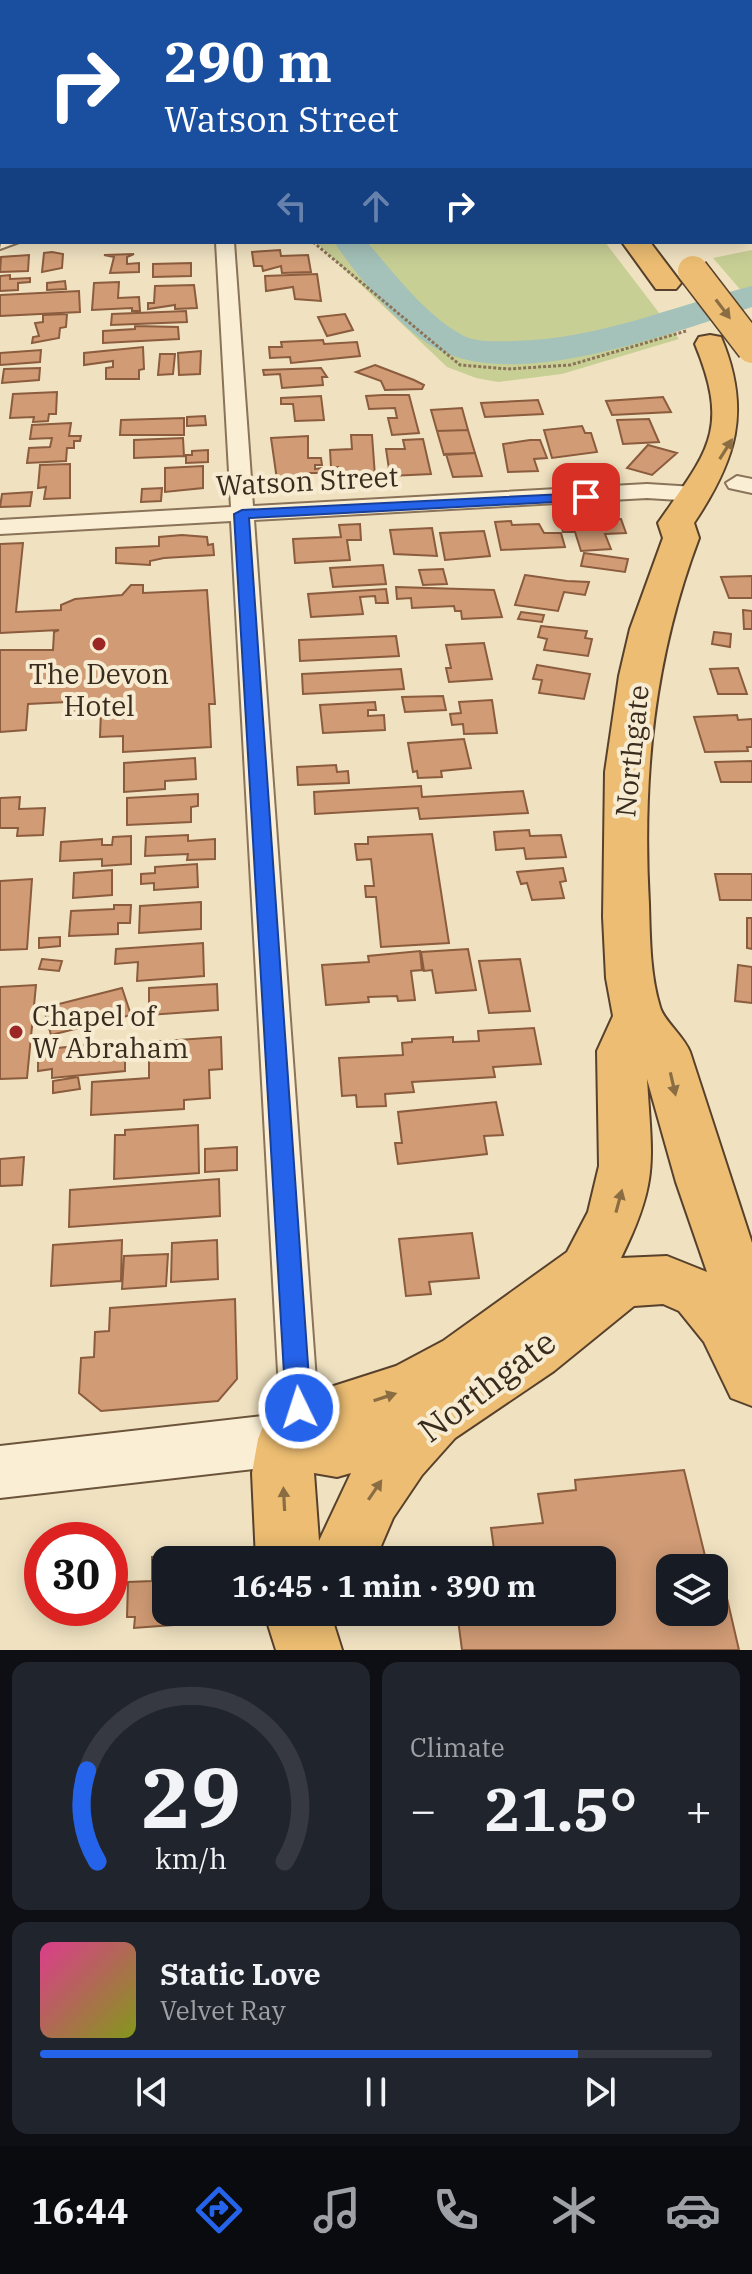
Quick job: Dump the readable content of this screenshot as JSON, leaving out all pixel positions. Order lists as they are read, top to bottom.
{
  "streets": {
    "highway": ["Northgate"],
    "street": ["Watson Street"]
  },
  "crossings": [
    ["Watson Street", "Northgate"]
  ],
  "one_way": ["Northgate"],
  "places": ["The Devon Hotel", "Chapel of W Abraham"],
  "page": {
    "turn": ["290 m", "Watson Street"],
    "limit": "30",
    "trip": "16:45 · 1 min · 390 m",
    "tile": "Climate",
    "heat": ["−", "21.5°", "+"],
    "song": ["Static Love", "Velvet Ray"],
    "tabs": "16:44",
    "gauge": ["29", "km/h"]
  }
}
